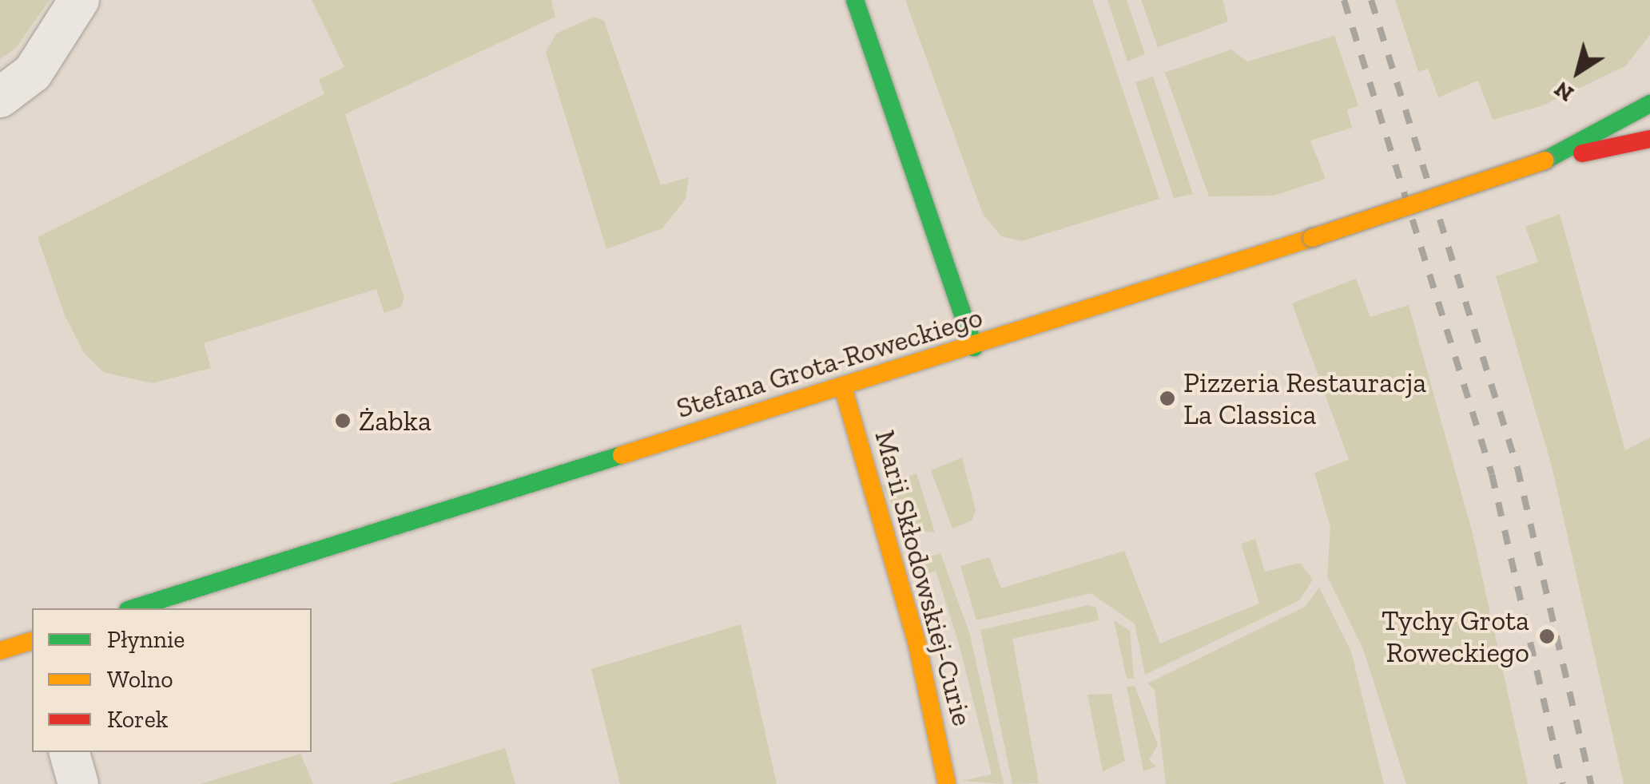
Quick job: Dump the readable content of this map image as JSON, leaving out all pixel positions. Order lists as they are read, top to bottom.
{
  "streets": {
    "street": ["Stefana Grota-Roweckiego", "Marii Skłodowskiej-Curie"]
  },
  "crossings": [
    ["Stefana Grota-Roweckiego", "Marii Skłodowskiej-Curie"]
  ],
  "places": ["Pizzeria Restauracja La Classica", "Żabka", "Tychy Grota Roweckiego"],
  "legend": ["Płynnie", "Wolno", "Korek"],
  "north": "bottom left"
}
